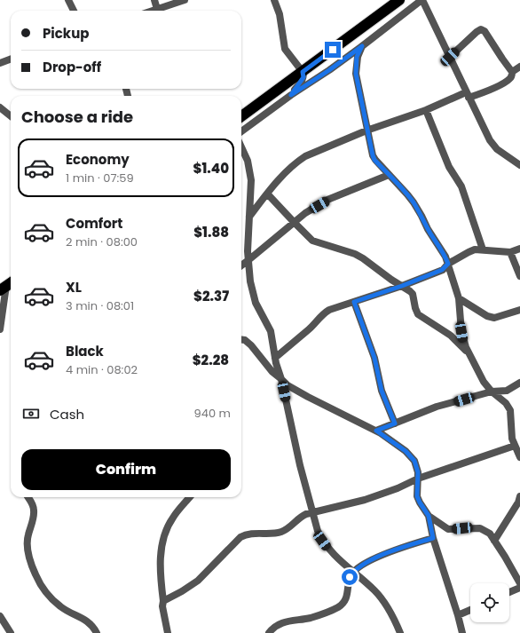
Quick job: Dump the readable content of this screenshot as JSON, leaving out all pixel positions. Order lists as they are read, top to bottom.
{
  "page": {
    "banner": ["Pickup", "Drop-off"],
    "heading": "Choose a ride",
    "list": [
      {
        "name": "Economy",
        "note": "1 min · 07:59",
        "value": "$1.40"
      },
      {
        "name": "Comfort",
        "note": "2 min · 08:00",
        "value": "$1.88"
      },
      {
        "name": "XL",
        "note": "3 min · 08:01",
        "value": "$2.37"
      },
      {
        "name": "Black",
        "note": "4 min · 08:02",
        "value": "$2.28"
      }
    ],
    "pay": ["Cash", "940 m"],
    "buttons": "Confirm"
  }
}
